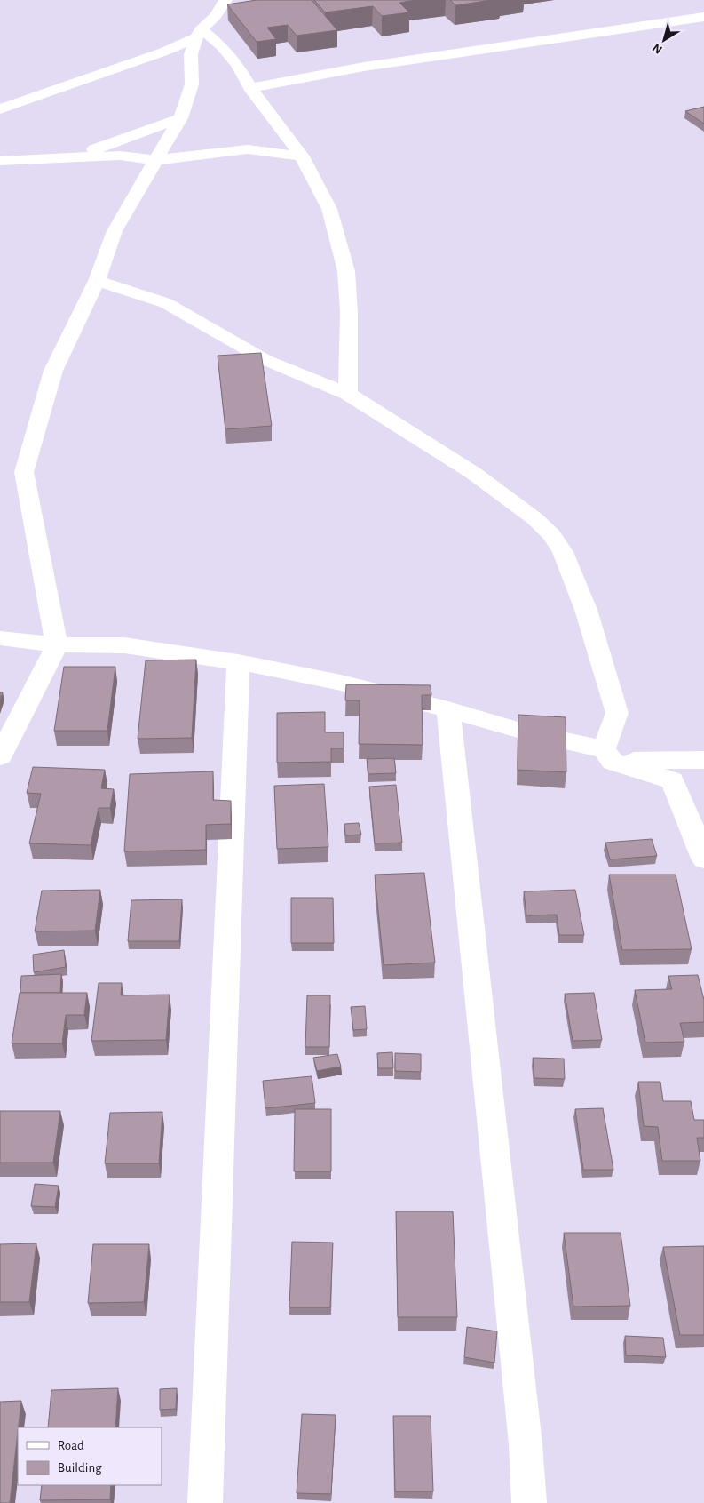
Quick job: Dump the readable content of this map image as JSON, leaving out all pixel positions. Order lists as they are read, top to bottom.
{
  "legend": ["Road", "Building"],
  "north": "bottom left"
}
